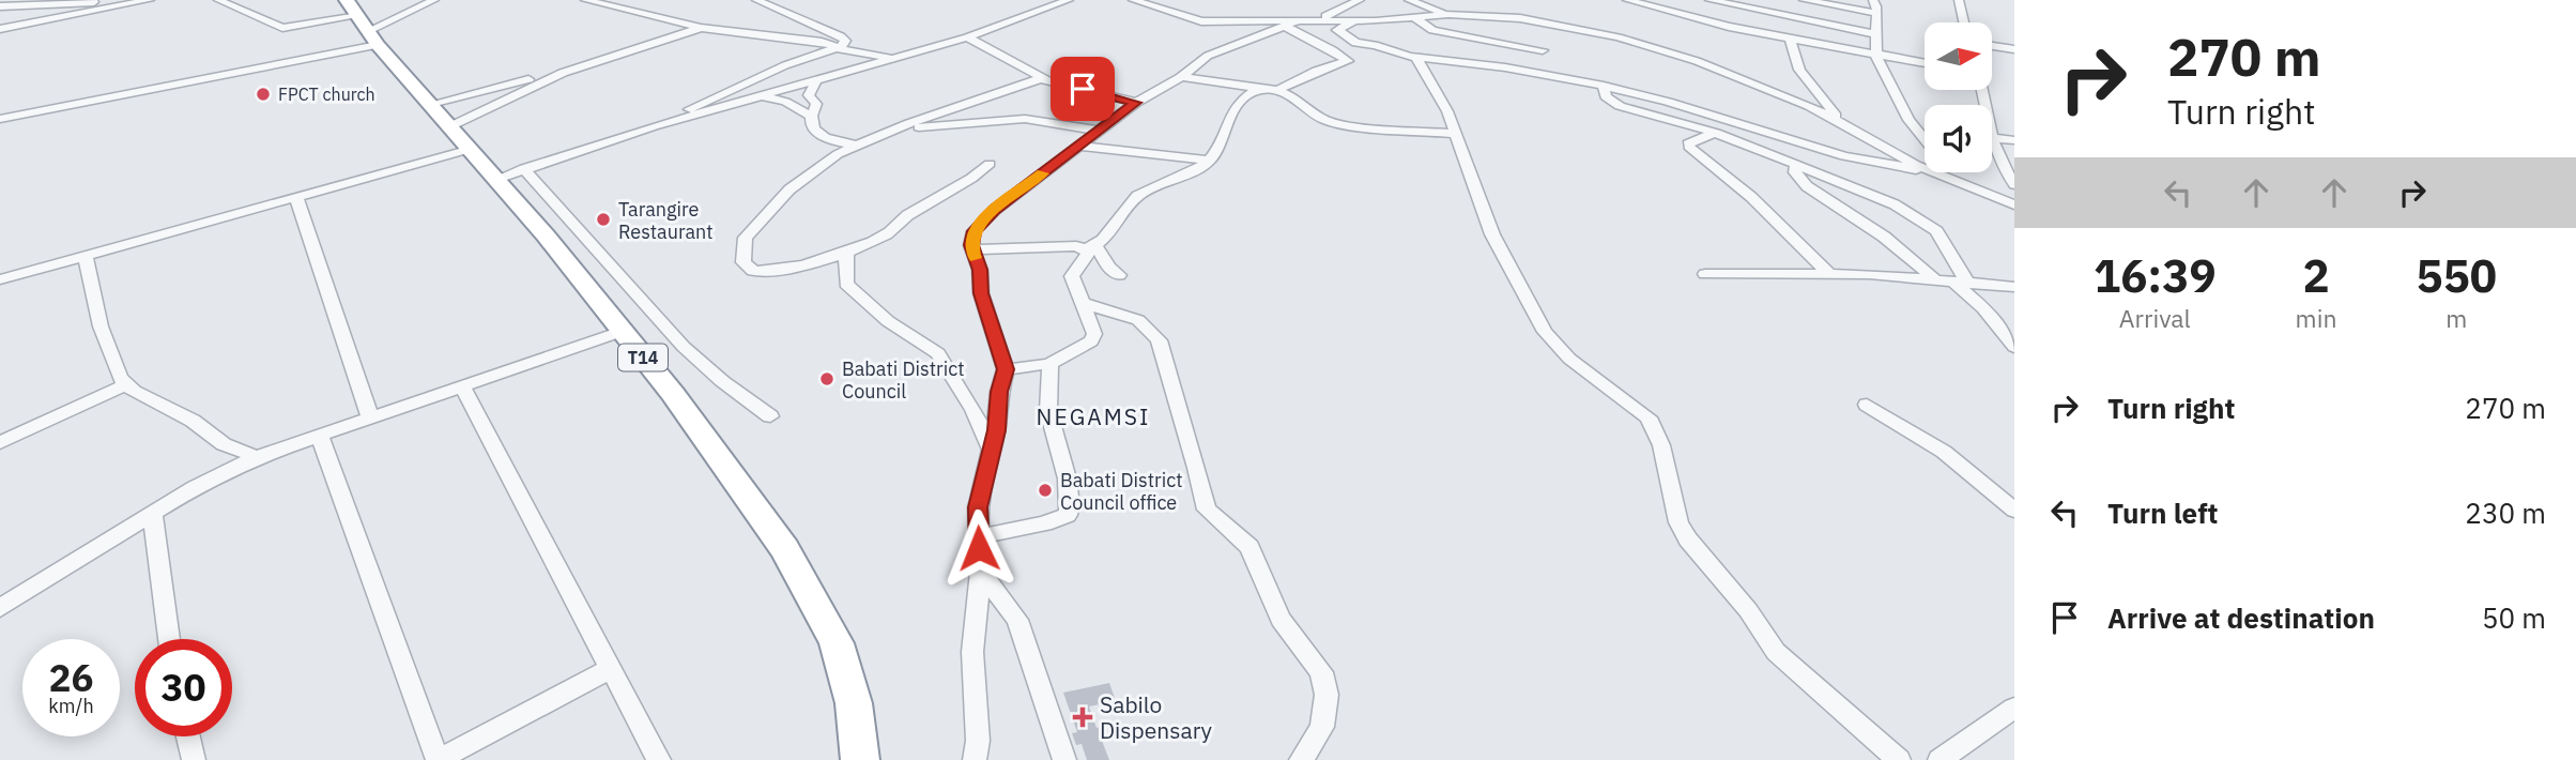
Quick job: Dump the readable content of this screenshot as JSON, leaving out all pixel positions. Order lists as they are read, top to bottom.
{
  "streets": {
    "highway": ["T14"]
  },
  "districts": ["NEGAMSI"],
  "places": {
    "other": [
      "FPCT church",
      "Tarangire Restaurant",
      "Babati District Council",
      "Babati District Council office"
    ],
    "health": ["Sabilo Dispensary"]
  },
  "north": "right",
  "page": {
    "turn": ["270 m", "Turn right"],
    "eta": [
      "16:39",
      "Arrival",
      "2",
      "min",
      "550",
      "m"
    ],
    "list": [
      {
        "name": "Turn right",
        "value": "270 m"
      },
      {
        "name": "Turn left",
        "value": "230 m"
      },
      {
        "name": "Arrive at destination",
        "value": "50 m"
      }
    ],
    "speed": "26 km/h",
    "limit": "30"
  }
}
